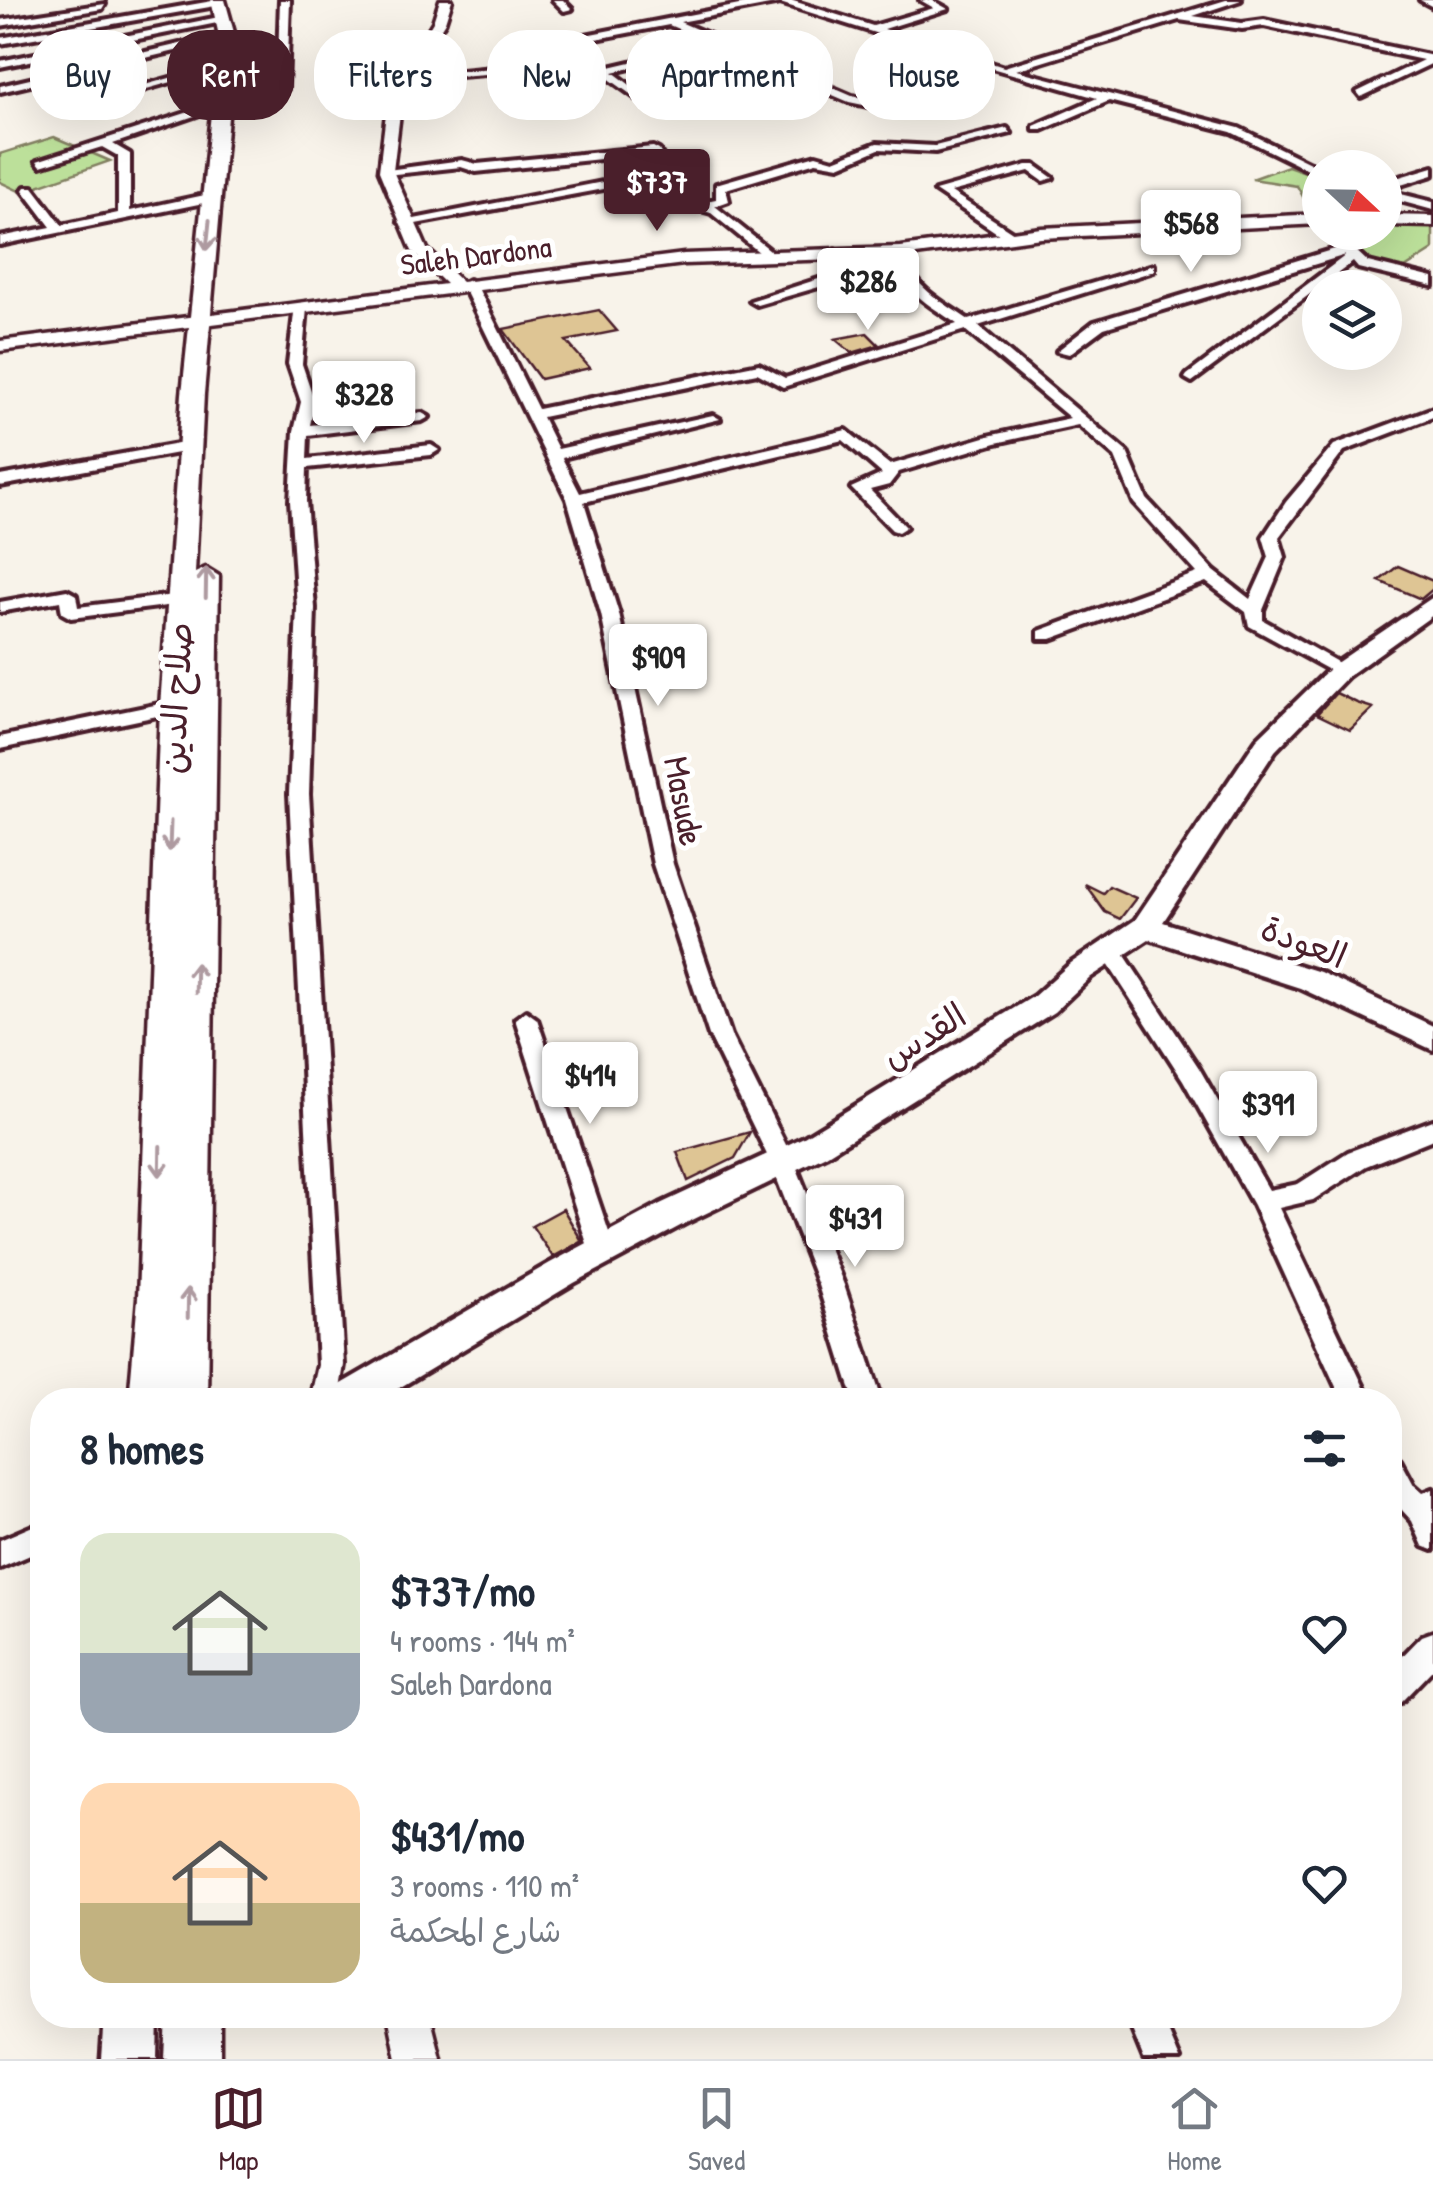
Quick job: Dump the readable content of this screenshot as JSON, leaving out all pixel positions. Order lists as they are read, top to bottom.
{
  "streets": {
    "highway": ["صلاح الدين"],
    "main road": ["العودة", "القدس"],
    "street": ["Saleh Dardona", "Masude"]
  },
  "crossings": [
    ["Saleh Dardona", "صلاح الدين"],
    ["Saleh Dardona", "Masude"],
    ["Masude", "القدس"],
    ["العودة", "القدس"]
  ],
  "north": "right",
  "page": {
    "chip": [
      "Buy",
      "Rent",
      "Filters",
      "New",
      "Apartment",
      "House"
    ],
    "price": [
      "$737",
      "$568",
      "$286",
      "$328",
      "$909",
      "$414",
      "$391",
      "$431"
    ],
    "heading": "8 homes",
    "list": [
      {
        "name": "$737/mo",
        "note": "4 rooms · 144 m² · Saleh Dardona"
      },
      {
        "name": "$431/mo",
        "note": "3 rooms · 110 m² · شارع المحكمة"
      }
    ],
    "tabs": ["Map", "Saved", "Home"]
  }
}
